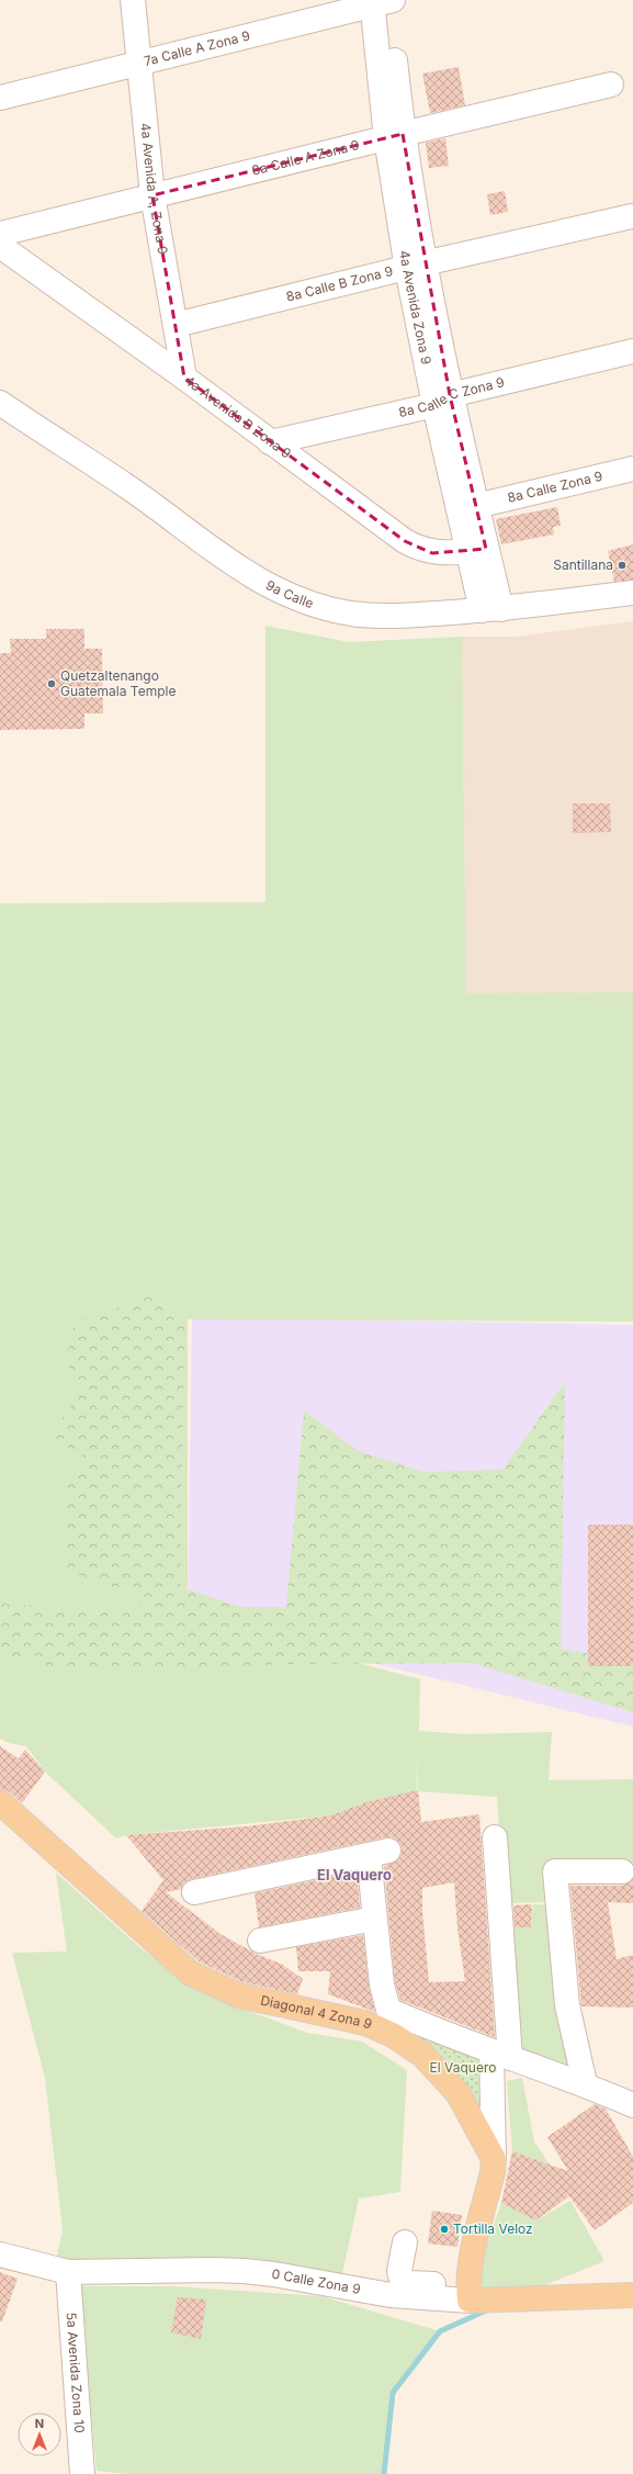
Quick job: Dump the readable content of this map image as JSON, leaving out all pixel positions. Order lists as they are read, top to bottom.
{
  "streets": {
    "main road": ["Diagonal 4 Zona 9", "0 Calle Zona 9"],
    "street": [
      "7a Calle A Zona 9",
      "8a Calle A Zona 9",
      "4a Avenida A, Zona 9",
      "8a Calle B Zona 9",
      "4a Avenida Zona 9",
      "8a Calle C Zona 9",
      "4a Avenida B Zona 9",
      "8a Calle Zona 9",
      "9a Calle",
      "5a Avenida Zona 10"
    ]
  },
  "crossings": [
    ["7a Calle A Zona 9", "4a Avenida A, Zona 9"],
    ["7a Calle A Zona 9", "4a Avenida Zona 9"],
    ["8a Calle A Zona 9", "4a Avenida A, Zona 9"],
    ["8a Calle A Zona 9", "4a Avenida Zona 9"],
    ["4a Avenida A, Zona 9", "8a Calle B Zona 9"],
    ["4a Avenida A, Zona 9", "4a Avenida B Zona 9"],
    ["8a Calle B Zona 9", "4a Avenida Zona 9"],
    ["4a Avenida Zona 9", "8a Calle C Zona 9"],
    ["4a Avenida Zona 9", "4a Avenida B Zona 9"],
    ["4a Avenida Zona 9", "8a Calle Zona 9"],
    ["4a Avenida Zona 9", "9a Calle"],
    ["8a Calle C Zona 9", "4a Avenida B Zona 9"],
    ["0 Calle Zona 9", "5a Avenida Zona 10"]
  ],
  "districts": ["El Vaquero"],
  "parks": ["El Vaquero"],
  "places": ["Santillana", "Quetzaltenango Guatemala Temple", "Tortilla Veloz"],
  "north": "top"
}
